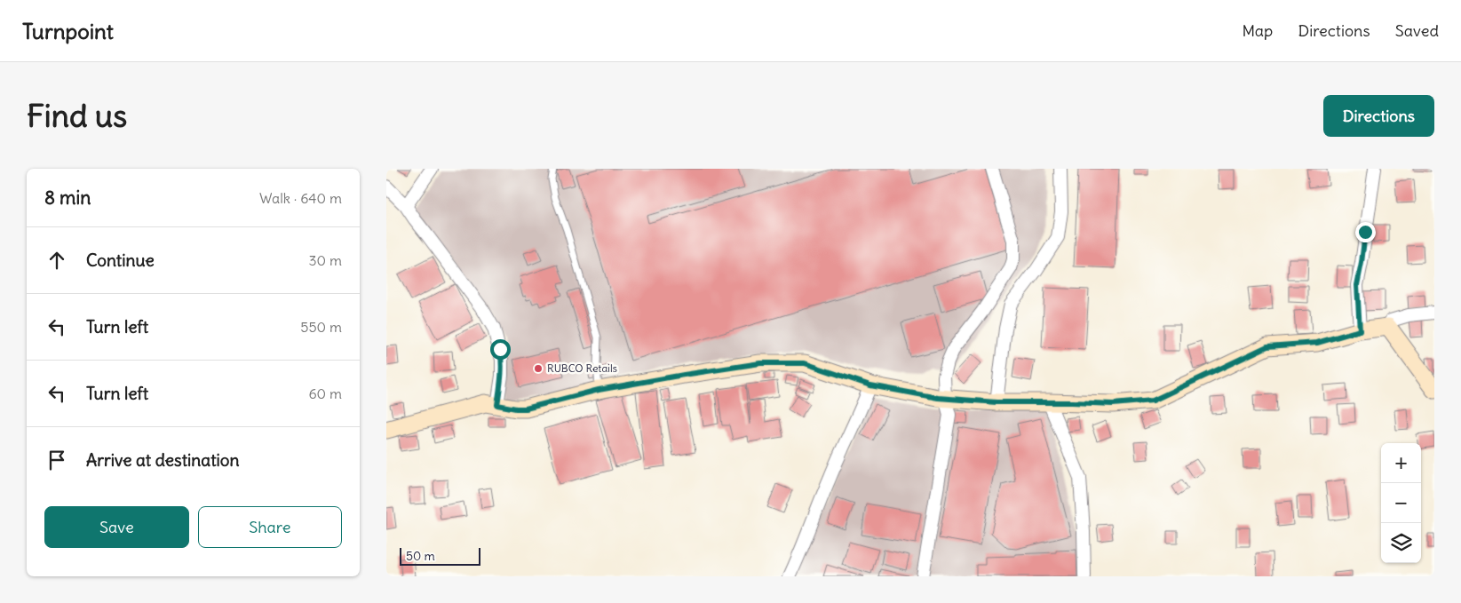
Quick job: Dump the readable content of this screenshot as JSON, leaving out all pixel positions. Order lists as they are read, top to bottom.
{
  "places": ["RUBCO Retails"],
  "scale_bar": "50 m",
  "page": {
    "header": "Turnpoint",
    "nav": ["Map", "Directions", "Saved"],
    "buttons": [
      "Directions",
      ["Save", "Share"]
    ],
    "title": "Find us",
    "heading": ["8 min", "Walk · 640 m"],
    "list": [
      ["Continue", "30 m"],
      ["Turn left", "550 m"],
      ["Turn left", "60 m"],
      "Arrive at destination"
    ],
    "map_buttons": ["+", "−"],
    "scale": "50 m"
  }
}
